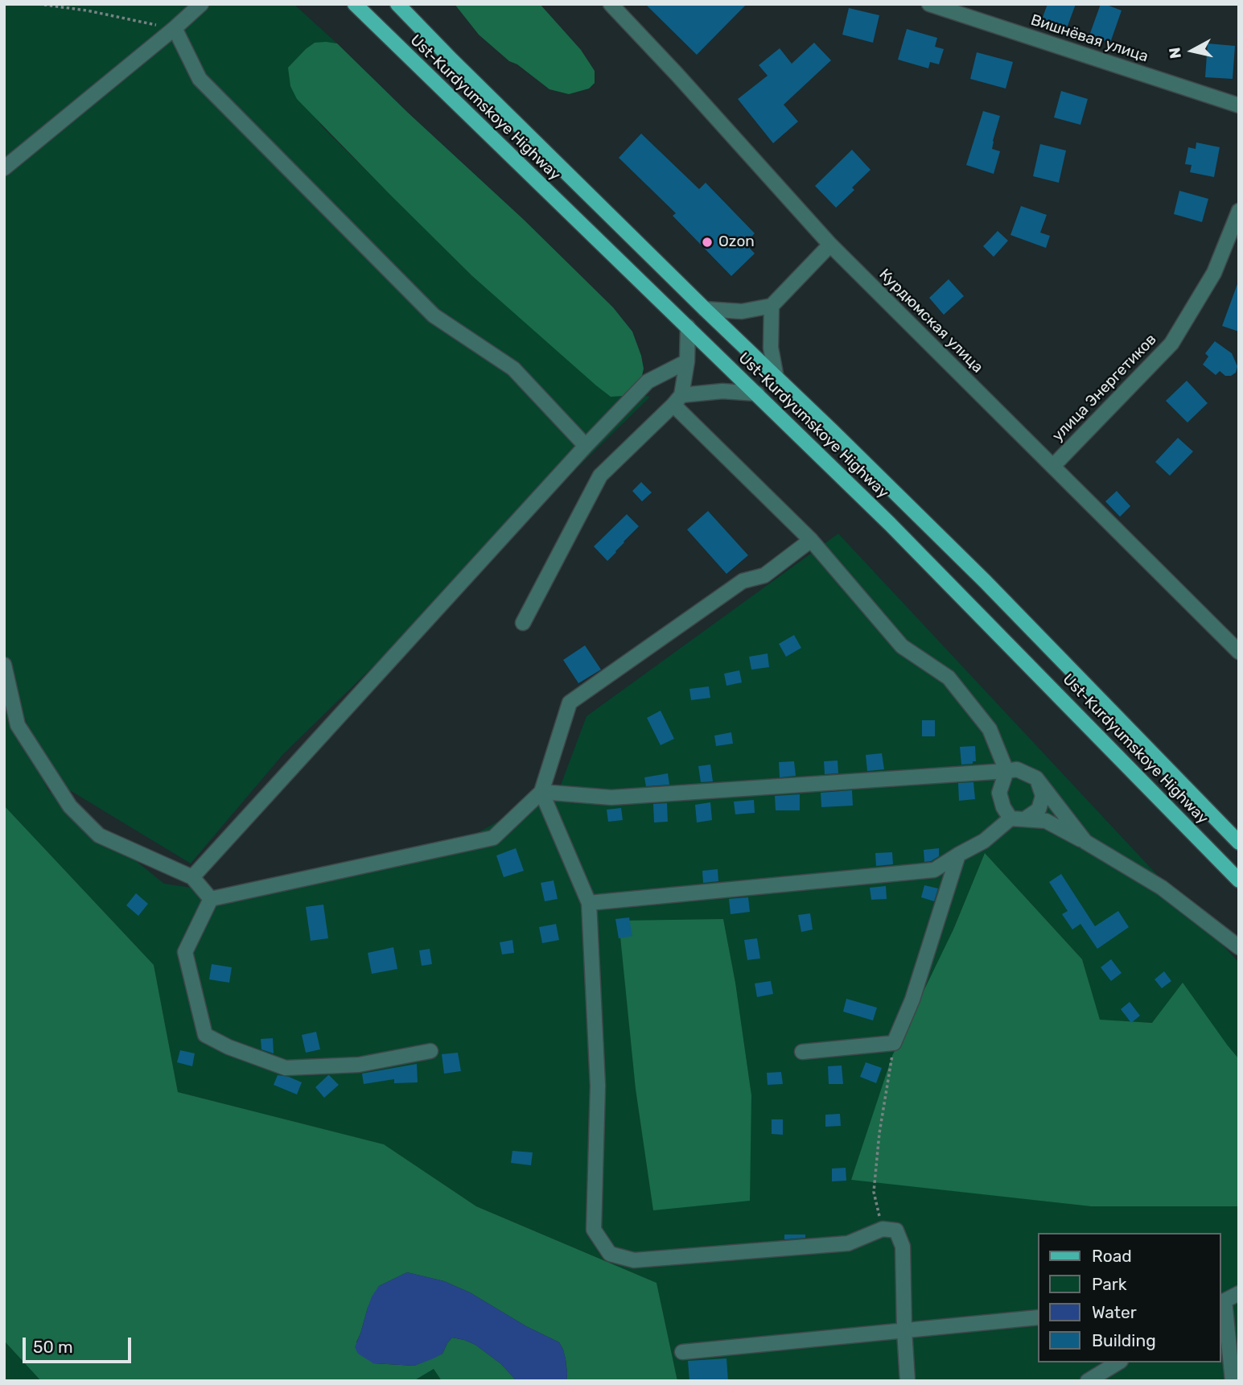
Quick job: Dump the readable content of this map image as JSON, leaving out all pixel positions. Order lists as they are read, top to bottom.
{
  "streets": {
    "main road": ["Ust-Kurdyumskoye Highway"],
    "street": ["Вишнёвая улица", "Курдюмская улица", "улица Энергетиков"]
  },
  "crossings": [
    ["Курдюмская улица", "улица Энергетиков"]
  ],
  "places": ["Ozon"],
  "legend": [
    "Road",
    "Park",
    "Water",
    "Building"
  ],
  "scale_bar": "50 m",
  "north": "left"
}
